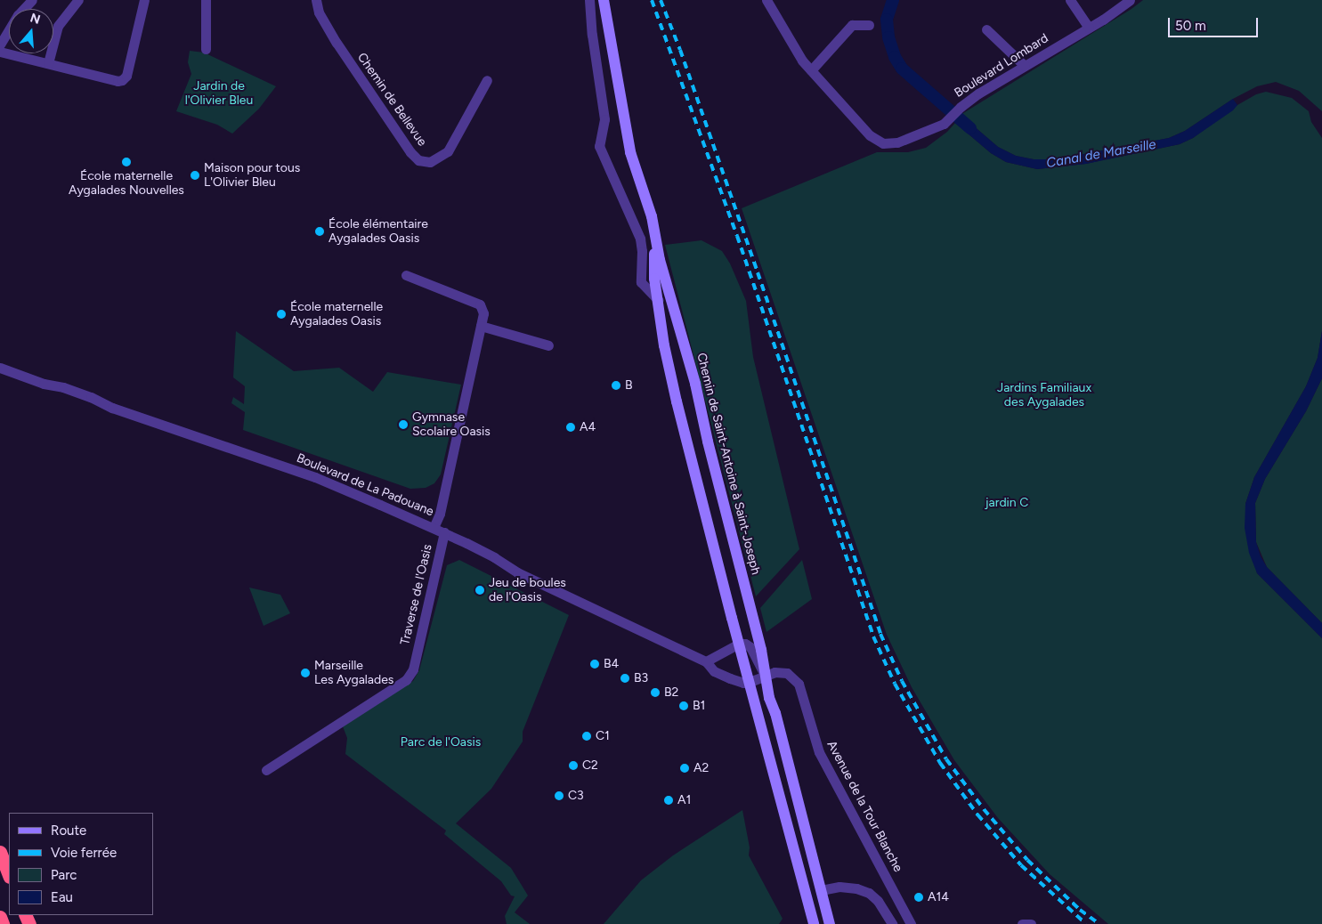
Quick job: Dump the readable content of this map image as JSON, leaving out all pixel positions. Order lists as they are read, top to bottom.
{
  "streets": {
    "main road": ["Chemin de Saint-Antoine à Saint-Joseph"],
    "street": [
      "Boulevard Lombard",
      "Chemin de Bellevue",
      "Boulevard de La Padouane",
      "Traverse de l'Oasis",
      "Avenue de la Tour Blanche"
    ]
  },
  "crossings": [
    ["Chemin de Saint-Antoine à Saint-Joseph", "Avenue de la Tour Blanche"],
    ["Boulevard de La Padouane", "Traverse de l'Oasis"]
  ],
  "water": ["Canal de Marseille"],
  "parks": [
    "Jardin de l'Olivier Bleu",
    "Jardins Familiaux des Aygalades",
    "jardin C",
    "Parc de l'Oasis"
  ],
  "places": [
    "École maternelle Aygalades Nouvelles",
    "Maison pour tous L'Olivier Bleu",
    "École élémentaire Aygalades Oasis",
    "École maternelle Aygalades Oasis",
    "B",
    "Gymnase Scolaire Oasis",
    "A4",
    "Jeu de boules de l'Oasis",
    "B4",
    "Marseille Les Aygalades",
    "B3",
    "B2",
    "B1",
    "C1",
    "C2",
    "A2",
    "C3",
    "A1",
    "A14"
  ],
  "legend": [
    "Route",
    "Voie ferrée",
    "Parc",
    "Eau"
  ],
  "scale_bar": "50 m",
  "north": "top"
}
